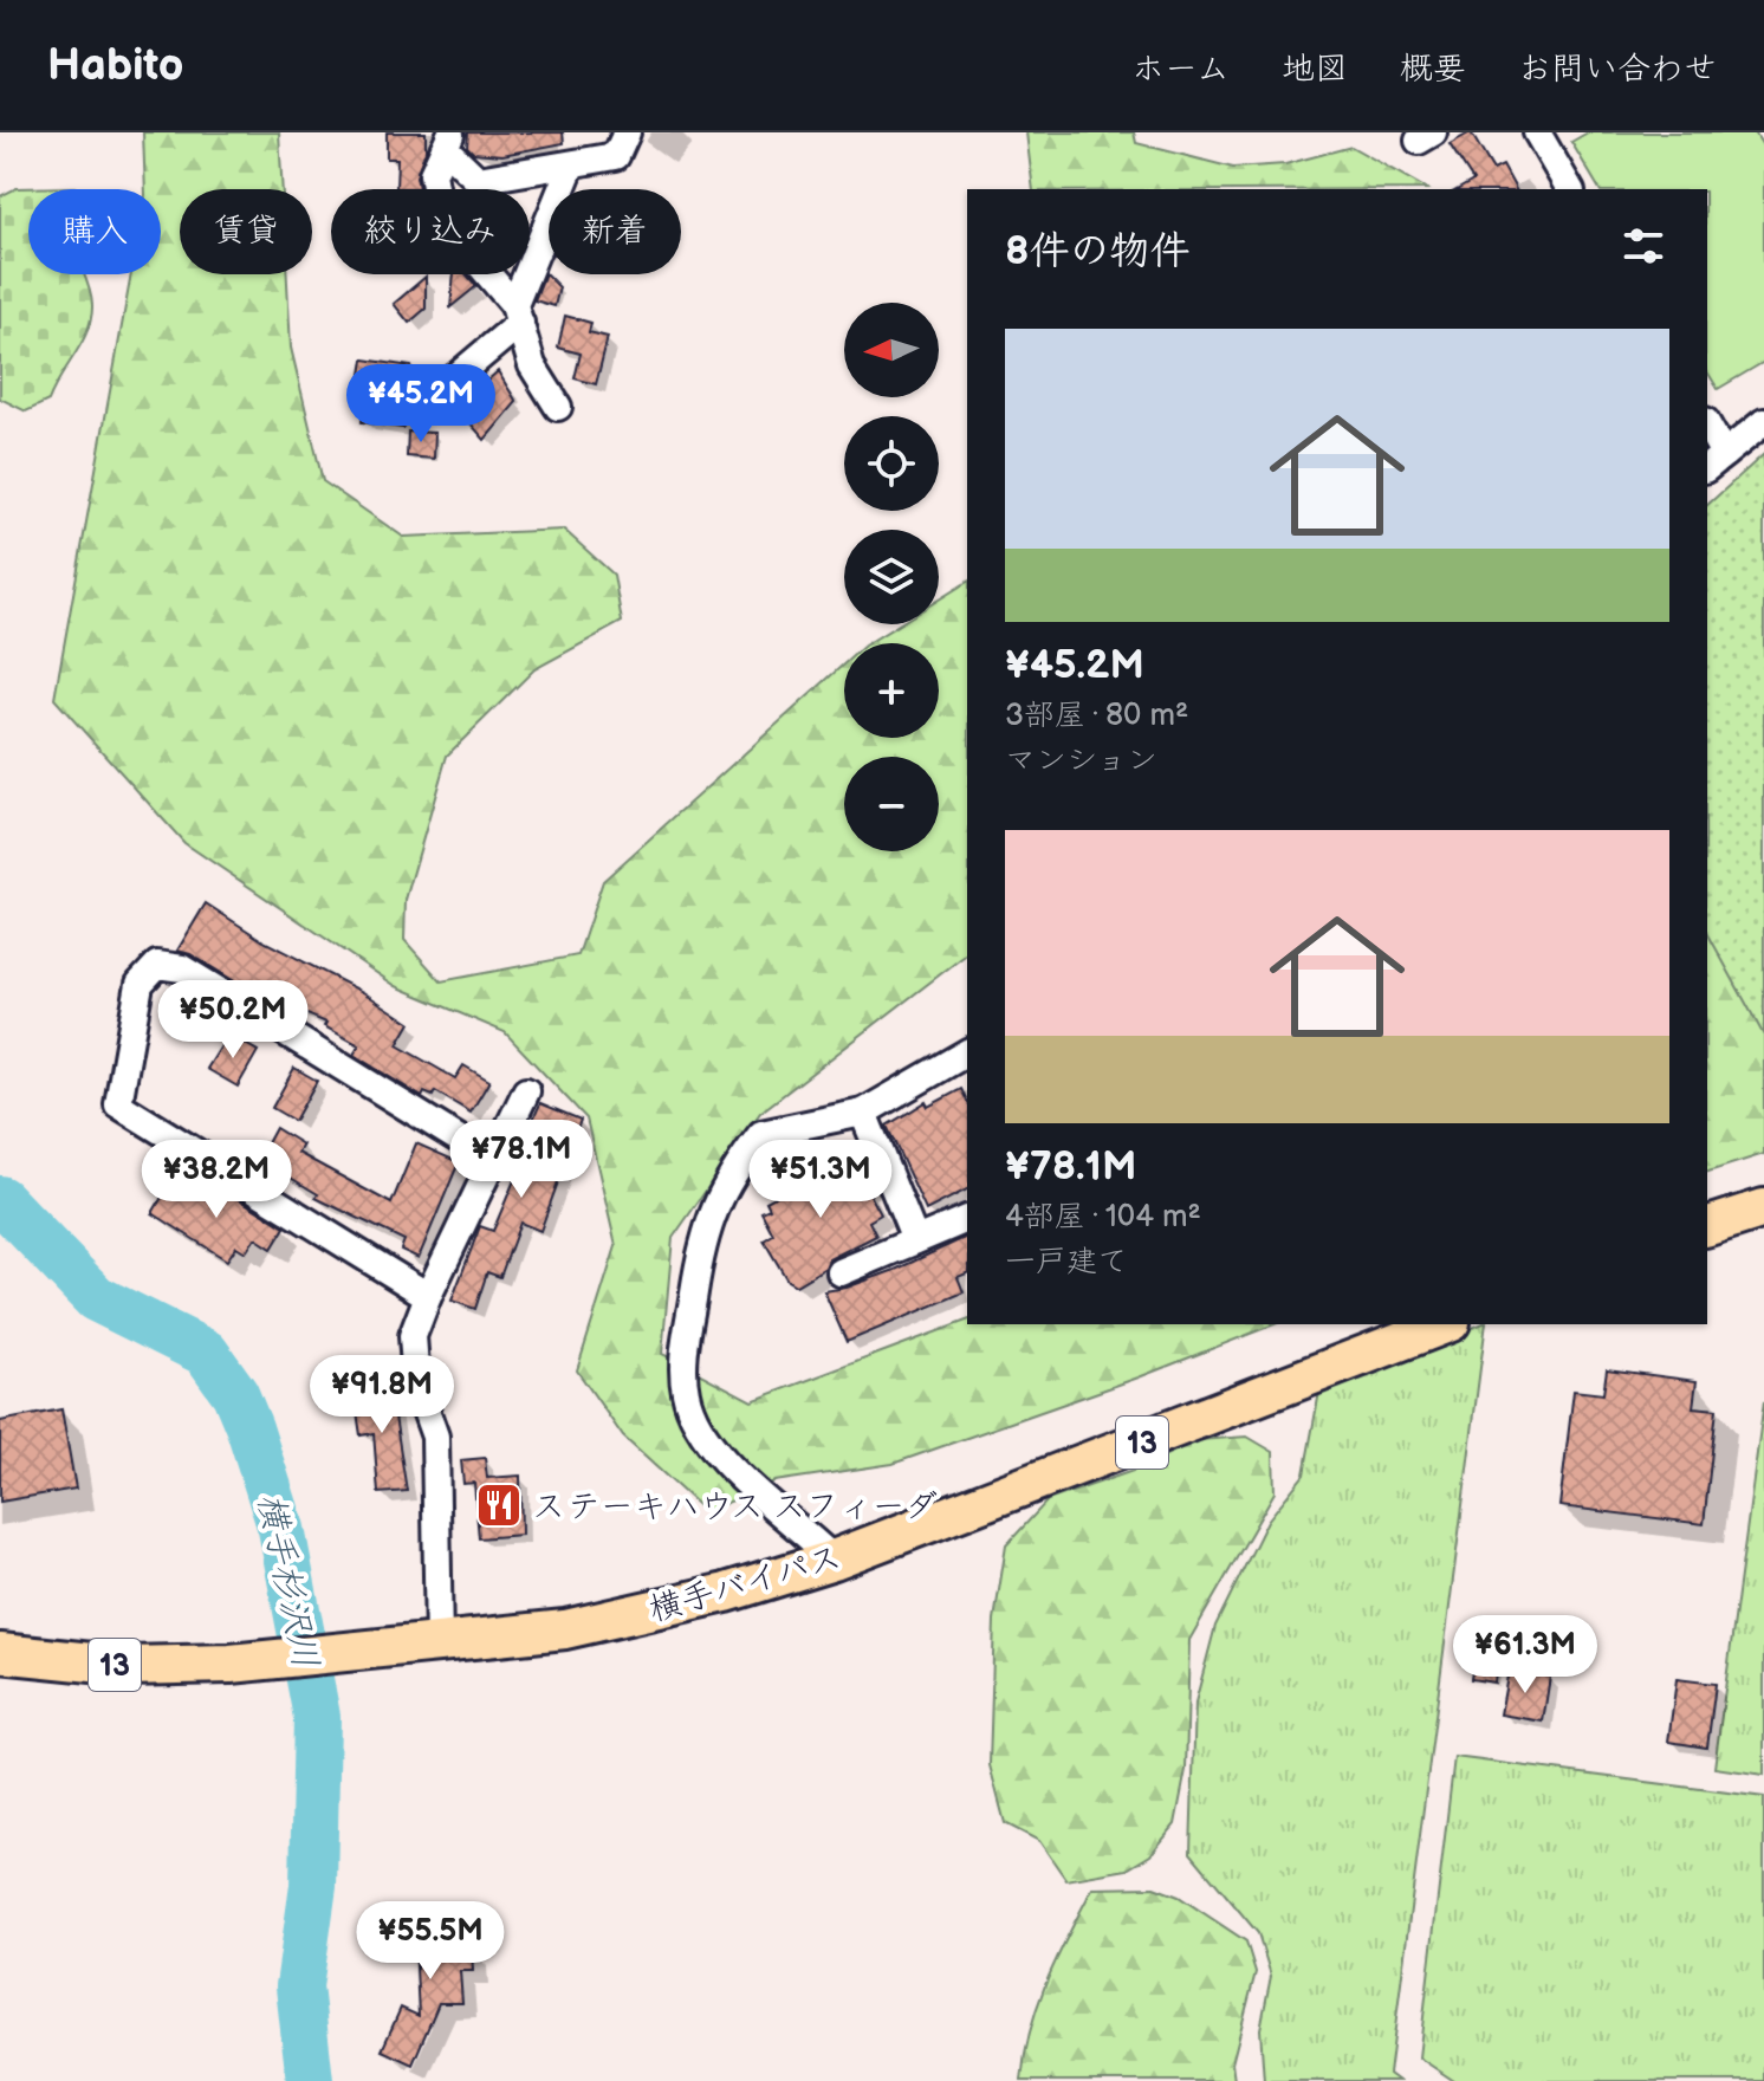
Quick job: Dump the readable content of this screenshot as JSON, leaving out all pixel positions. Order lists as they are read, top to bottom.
{
  "streets": {
    "highway": ["13", "横手バイパス"]
  },
  "water": ["横手杉沢川"],
  "places": {
    "restaurant": ["ステーキハウス スフィーダ"]
  },
  "north": "left",
  "page": {
    "header": "Habito",
    "nav": [
      "ホーム",
      "地図",
      "概要",
      "お問い合わせ"
    ],
    "chip": [
      "購入",
      "賃貸",
      "絞り込み",
      "新着"
    ],
    "heading": "8件の物件",
    "map_buttons": ["+", "−"],
    "list": [
      {
        "name": "¥45.2M",
        "note": "3部屋 · 80 m² · マンション"
      },
      {
        "name": "¥78.1M",
        "note": "4部屋 · 104 m² · 一戸建て"
      }
    ],
    "price": [
      "¥45.2M",
      "¥50.2M",
      "¥78.1M",
      "¥38.2M",
      "¥51.3M",
      "¥91.8M",
      "¥61.3M",
      "¥55.5M"
    ]
  }
}
